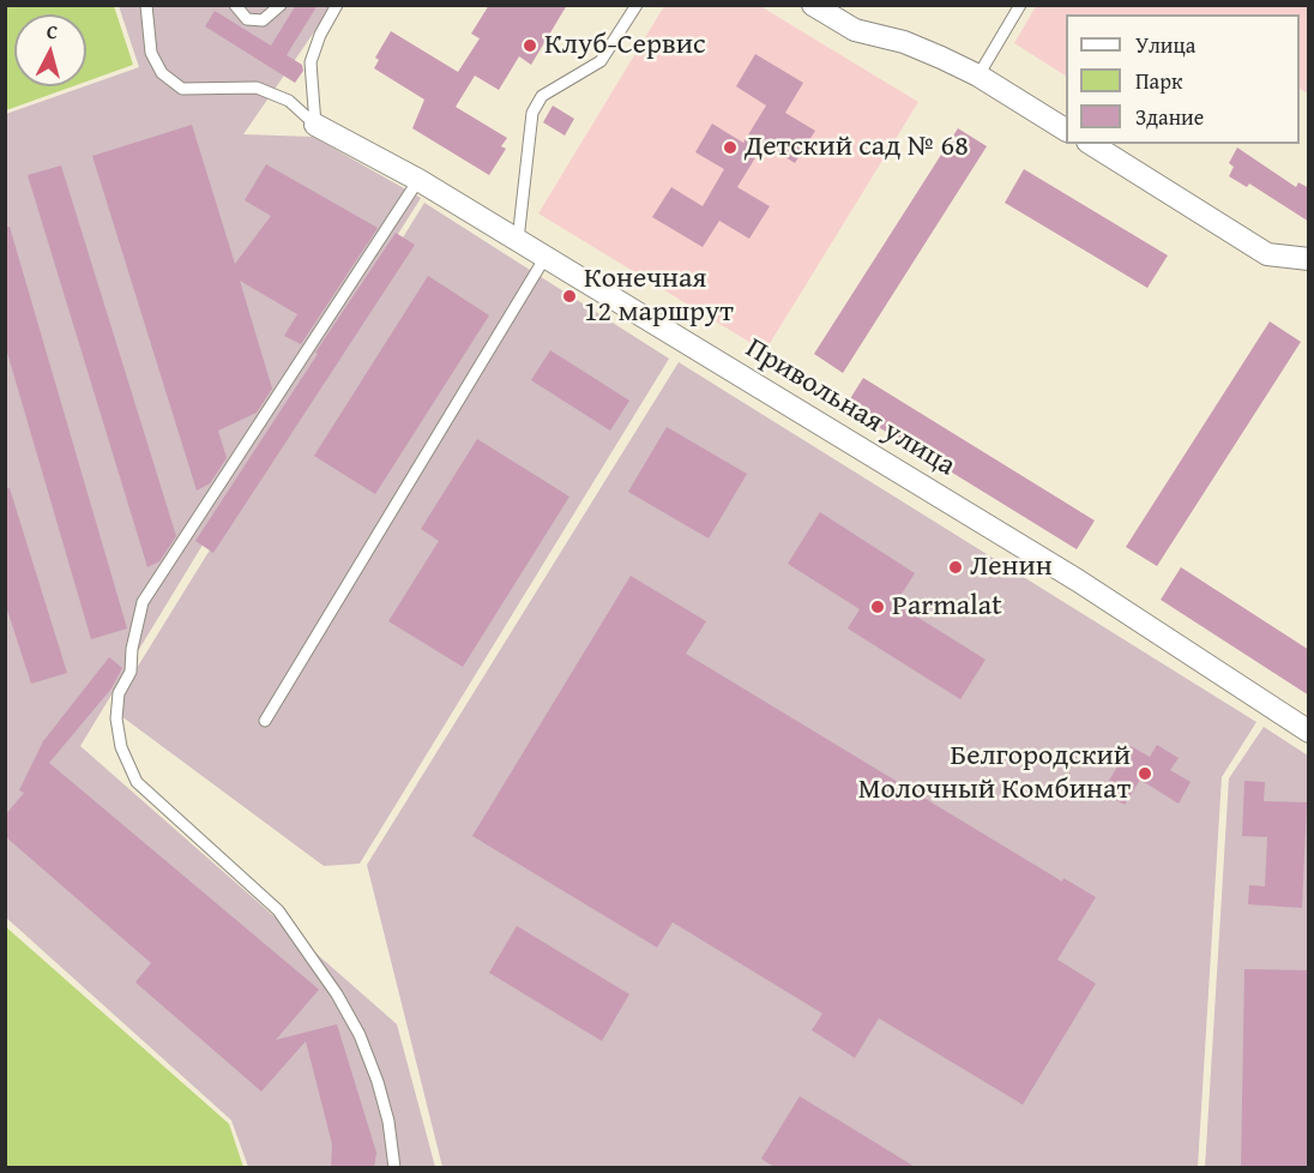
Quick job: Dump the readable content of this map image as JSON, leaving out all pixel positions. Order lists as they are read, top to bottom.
{
  "streets": {
    "street": ["Привольная улица"]
  },
  "places": [
    "Клуб-Сервис",
    "Детский сад № 68",
    "Конечная 12 маршрут",
    "Ленин",
    "Parmalat",
    "Белгородский Молочный Комбинат"
  ],
  "legend": ["Улица", "Парк", "Здание"],
  "north": "top"
}
